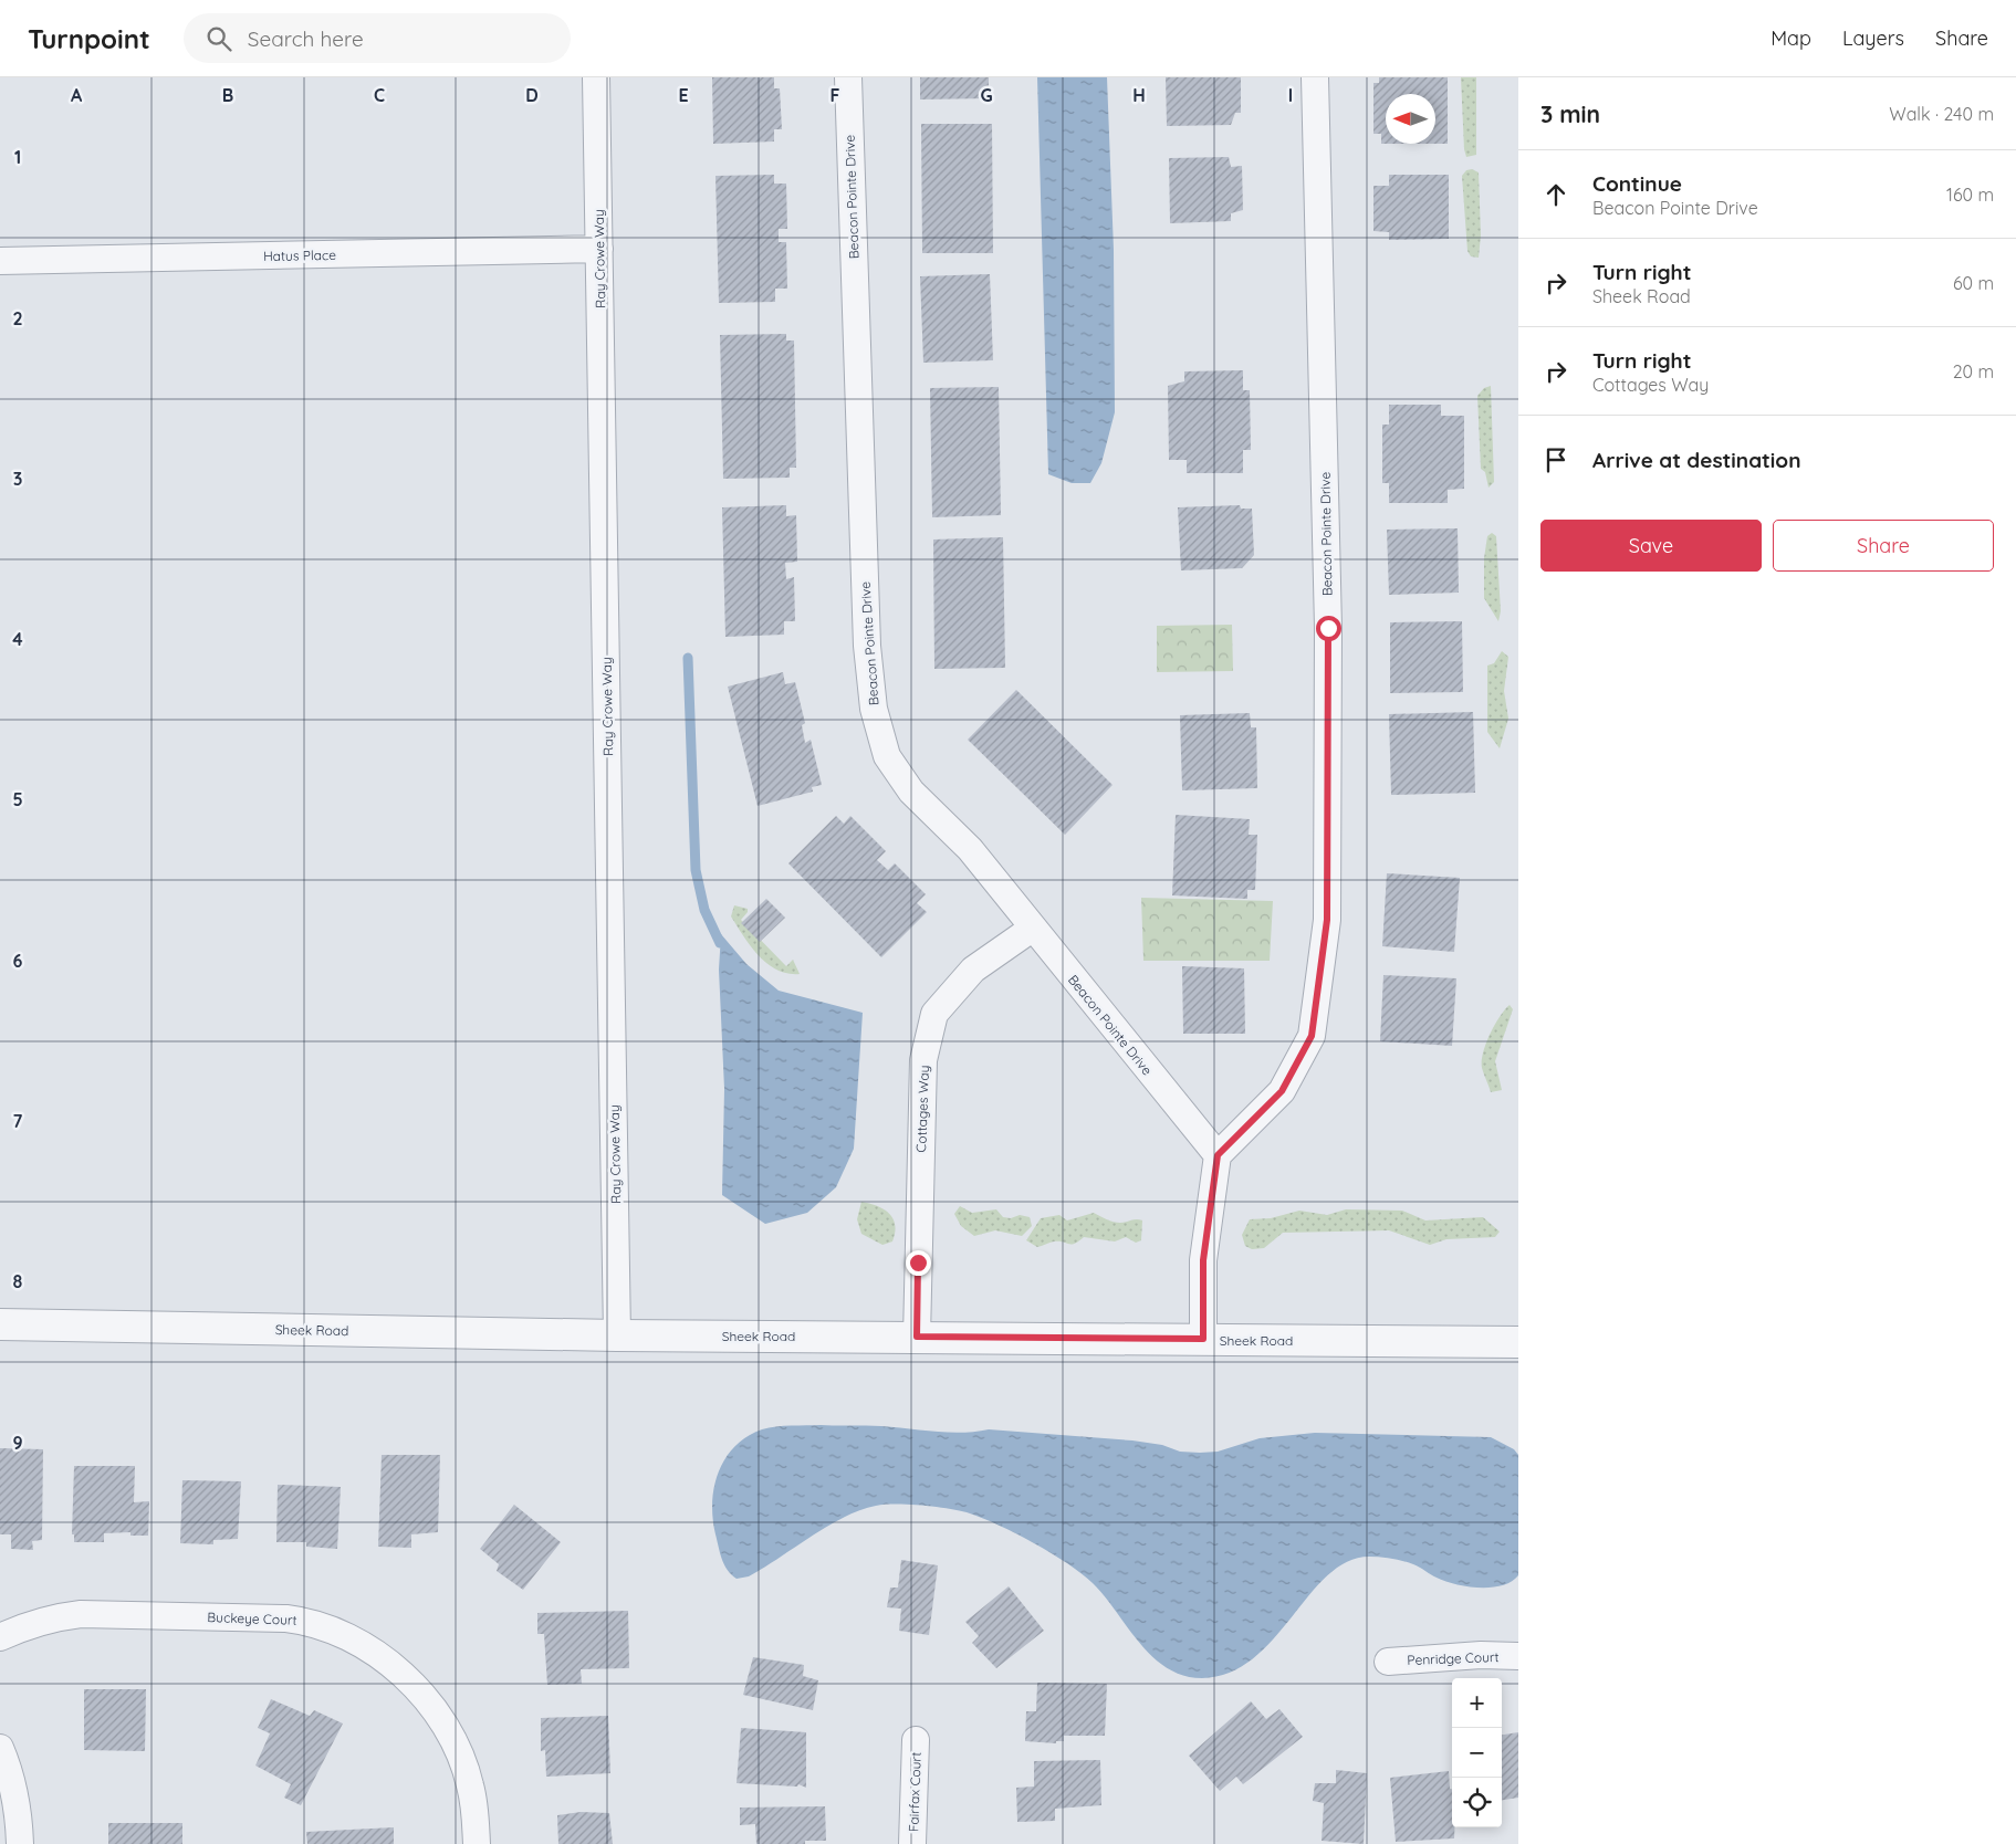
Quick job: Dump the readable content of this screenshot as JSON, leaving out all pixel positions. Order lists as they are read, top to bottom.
{
  "streets": {
    "street": [
      "Beacon Pointe Drive",
      "Hatus Place",
      "Ray Crowe Way",
      "Cottages Way",
      "Sheek Road",
      "Buckeye Court",
      "Penridge Court",
      "Fairfax Court"
    ]
  },
  "crossings": [
    ["Beacon Pointe Drive", "Cottages Way"],
    ["Hatus Place", "Ray Crowe Way"],
    ["Ray Crowe Way", "Sheek Road"],
    ["Cottages Way", "Sheek Road"]
  ],
  "north": "left",
  "page": {
    "header": "Turnpoint",
    "search": "Search here",
    "nav": ["Map", "Layers", "Share"],
    "heading": ["3 min", "Walk · 240 m"],
    "list": [
      ["Continue", "Beacon Pointe Drive", "160 m"],
      ["Turn right", "Sheek Road", "60 m"],
      ["Turn right", "Cottages Way", "20 m"],
      "Arrive at destination"
    ],
    "buttons": ["Save", "Share"],
    "map_buttons": ["+", "−"]
  },
  "grid": {
    "columns": [
      "A",
      "B",
      "C",
      "D",
      "E",
      "F",
      "G",
      "H",
      "I"
    ],
    "rows": [
      "1",
      "2",
      "3",
      "4",
      "5",
      "6",
      "7",
      "8",
      "9"
    ]
  }
}
